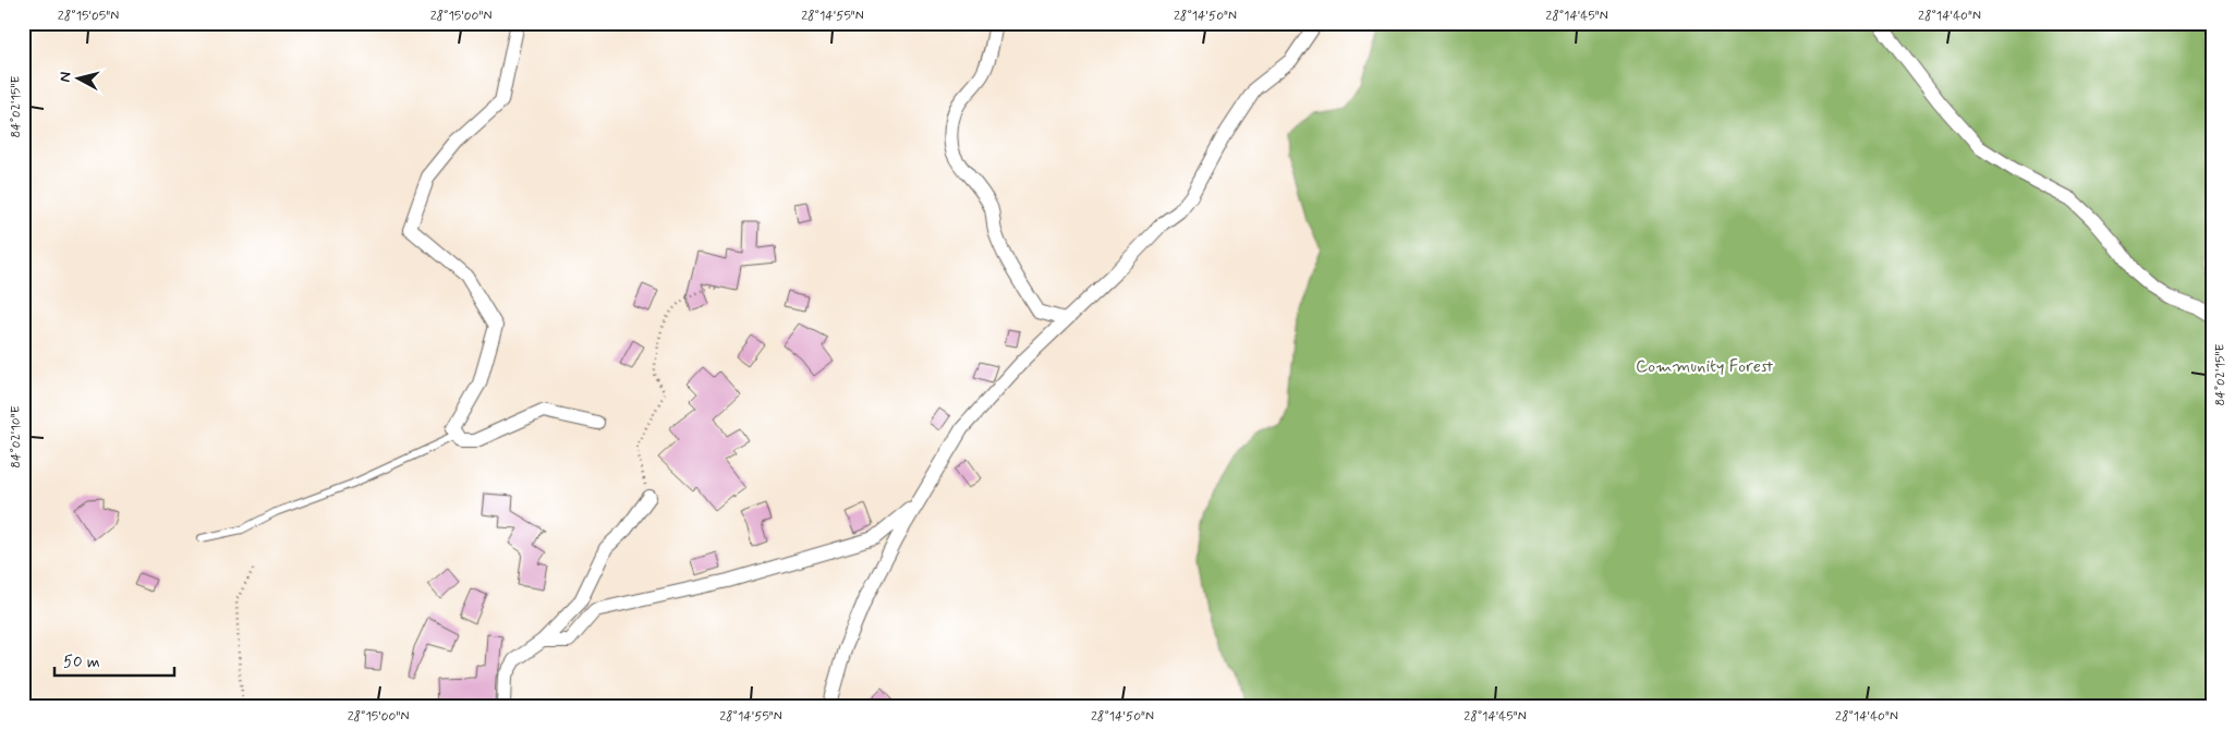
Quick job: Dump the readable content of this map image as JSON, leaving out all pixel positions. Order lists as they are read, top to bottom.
{
  "parks": ["Community Forest"],
  "scale_bar": "50 m",
  "north": "left",
  "coordinates": [
    "28°15'05\"N",
    "28°15'00\"N",
    "28°14'55\"N",
    "28°14'50\"N",
    "28°14'45\"N",
    "28°14'40\"N",
    "84°02'15\"E",
    "84°02'10\"E"
  ]
}
